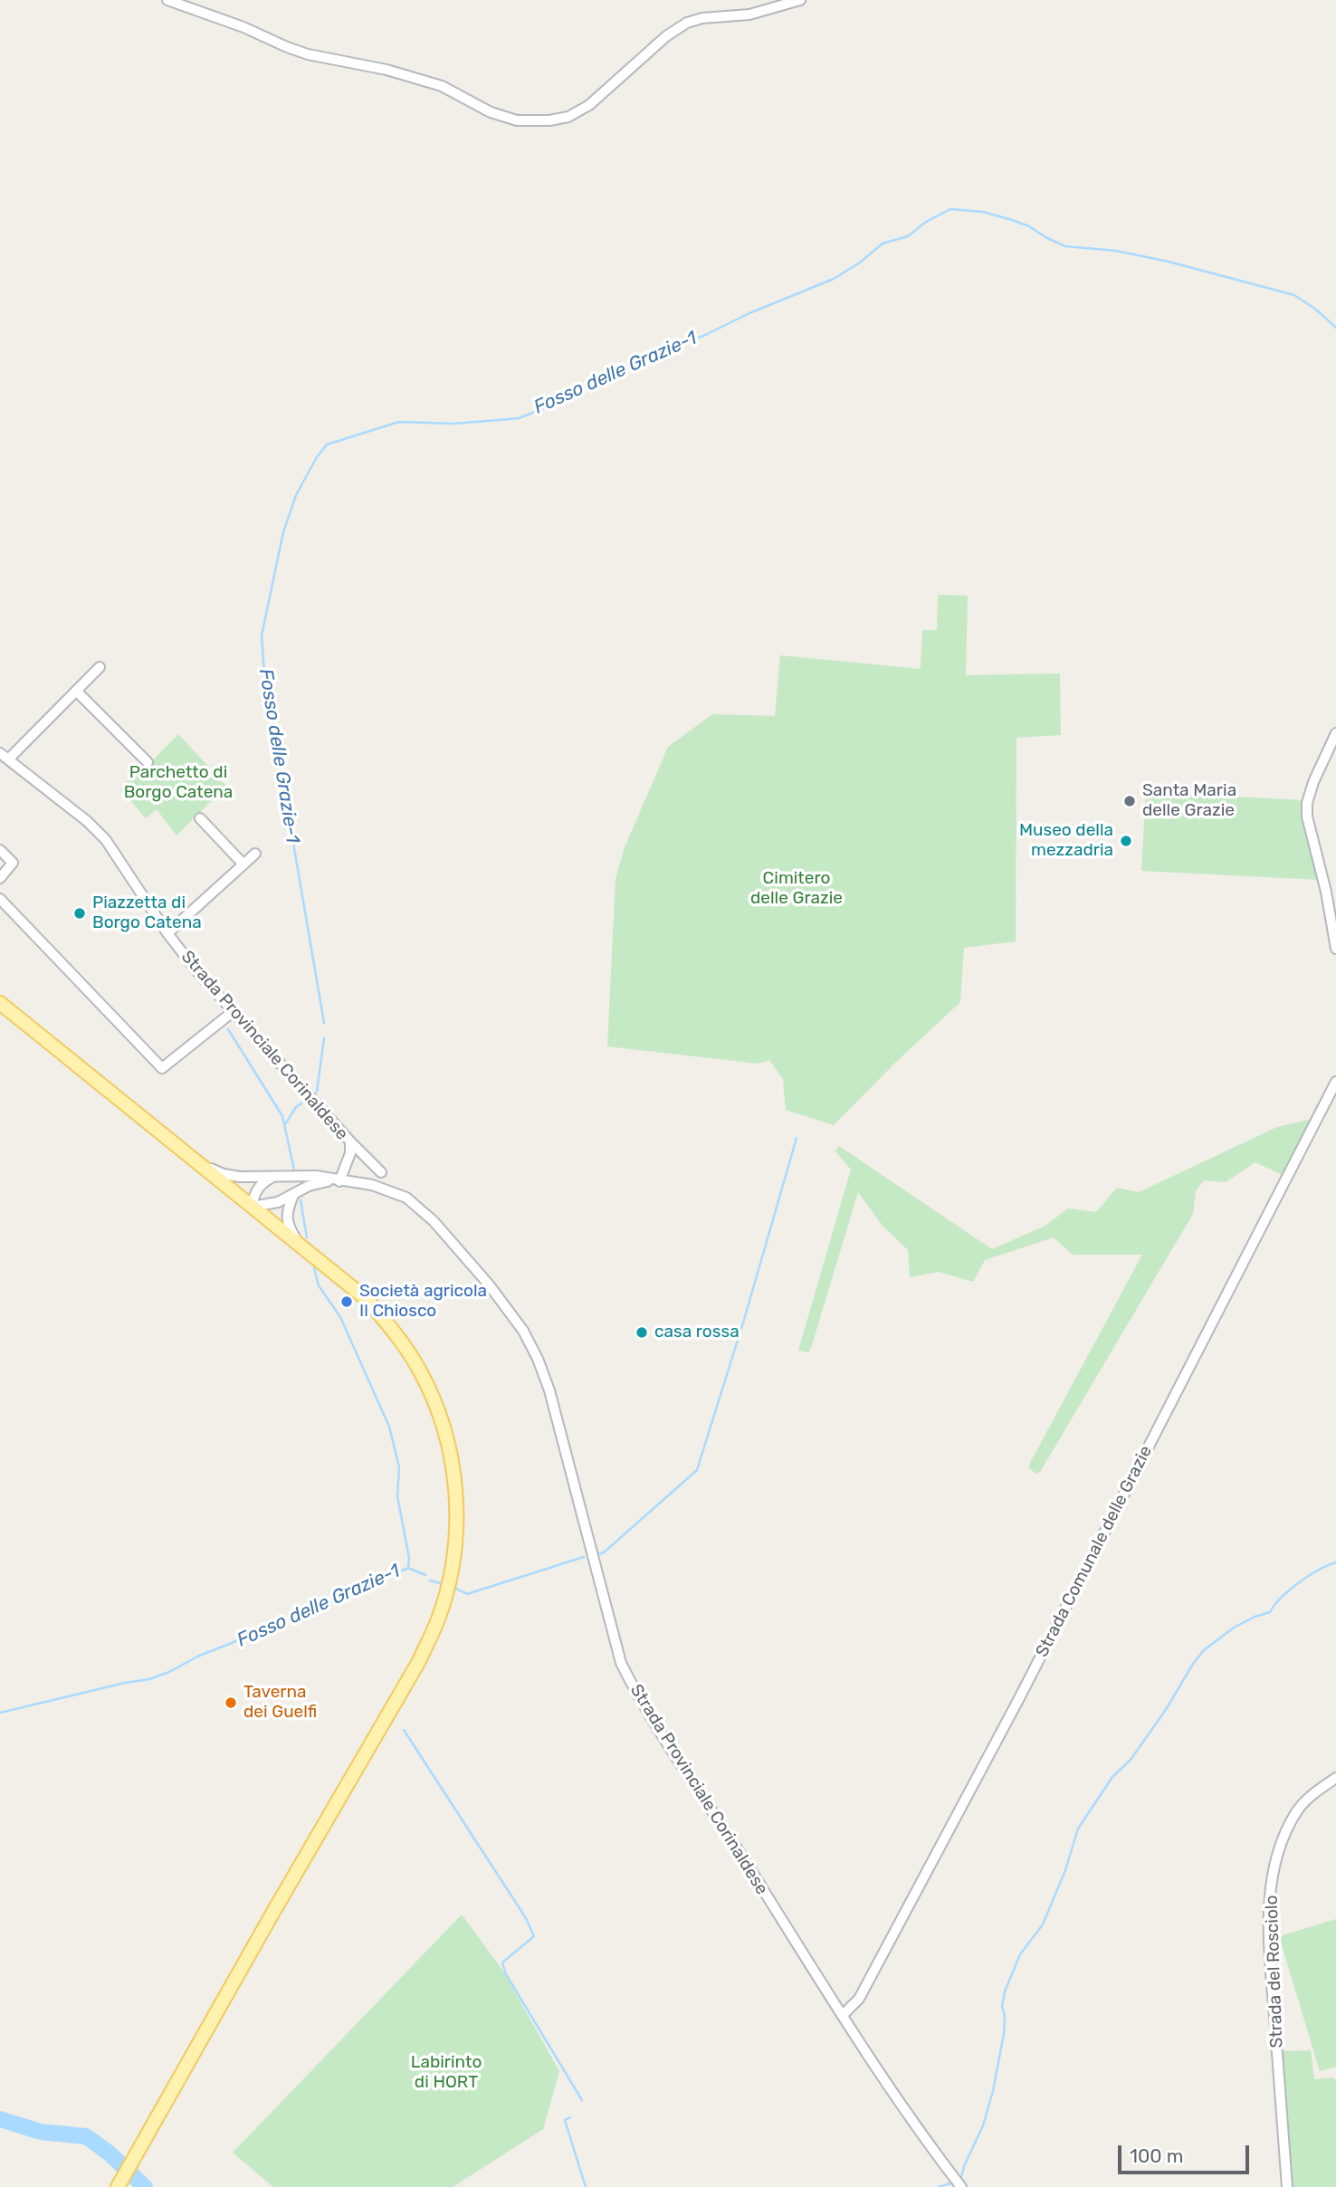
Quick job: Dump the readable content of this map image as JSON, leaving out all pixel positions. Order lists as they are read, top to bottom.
{
  "streets": {
    "main road": ["Strada Provinciale Corinaldese"],
    "street": ["Strada Comunale delle Grazie", "Strada del Rosciolo"]
  },
  "crossings": [
    ["Strada Provinciale Corinaldese", "Strada Comunale delle Grazie"]
  ],
  "water": ["Fosso delle Grazie-1"],
  "parks": ["Parchetto di Borgo Catena", "Cimitero delle Grazie", "Labirinto di HORT"],
  "places": [
    "Santa Maria delle Grazie",
    "Museo della mezzadria",
    "Piazzetta di Borgo Catena",
    "Società agricola Il Chiosco",
    "casa rossa",
    "Taverna dei Guelfi"
  ],
  "scale_bar": "100 m"
}
